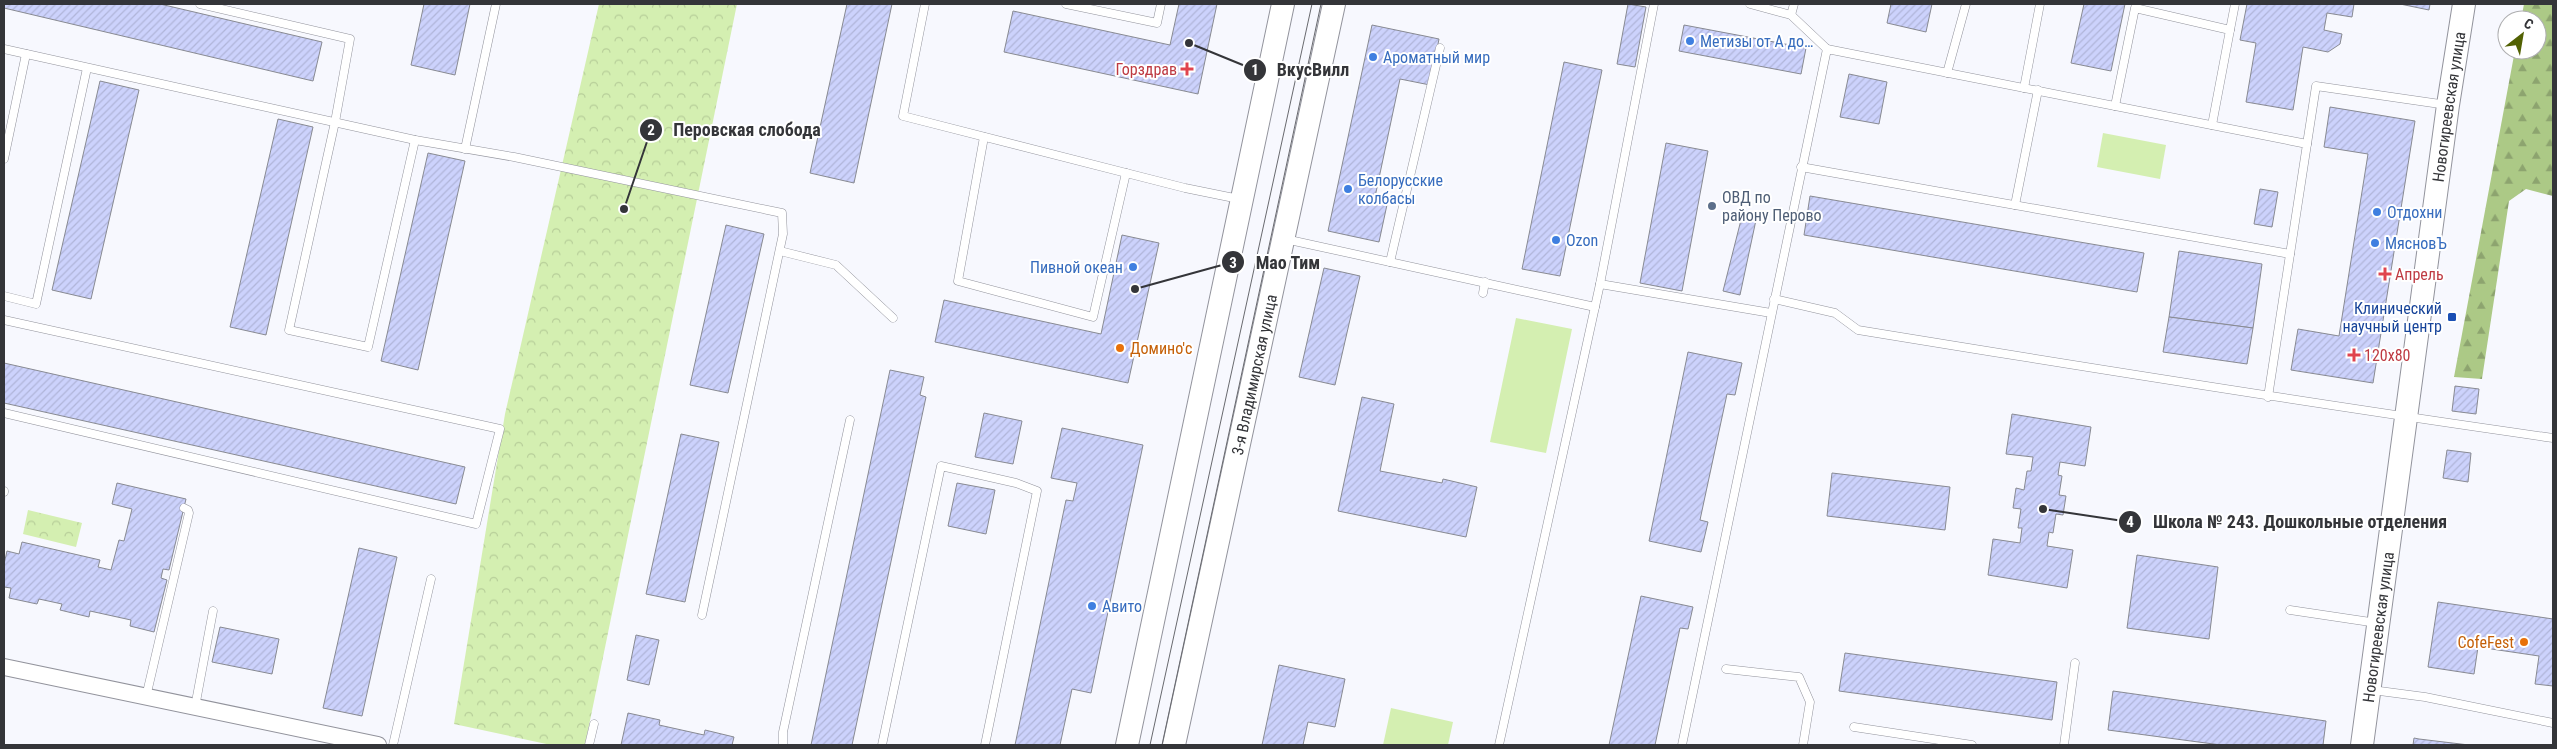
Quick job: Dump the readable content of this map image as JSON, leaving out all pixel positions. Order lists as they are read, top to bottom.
{
  "streets": {
    "street": ["Новогиреевская улица", "3-я Владимирская улица"]
  },
  "places": {
    "other": [
      "Метизы от А до…",
      "ВкусВилл",
      "Ароматный мир",
      "Белорусские колбасы",
      "ОВД по району Перово",
      "Перовская слобода",
      "Отдохни",
      "Ozon",
      "МясновЪ",
      "Пивной океан",
      "Мао Тим",
      "Домино'c",
      "Школа № 243. Дошкольные отделения",
      "Авито",
      "CofeFest"
    ],
    "health": ["Горздрав", "Апрель", "120x80"],
    "transit": ["Клинический научный центр"]
  },
  "north": "top right"
}
